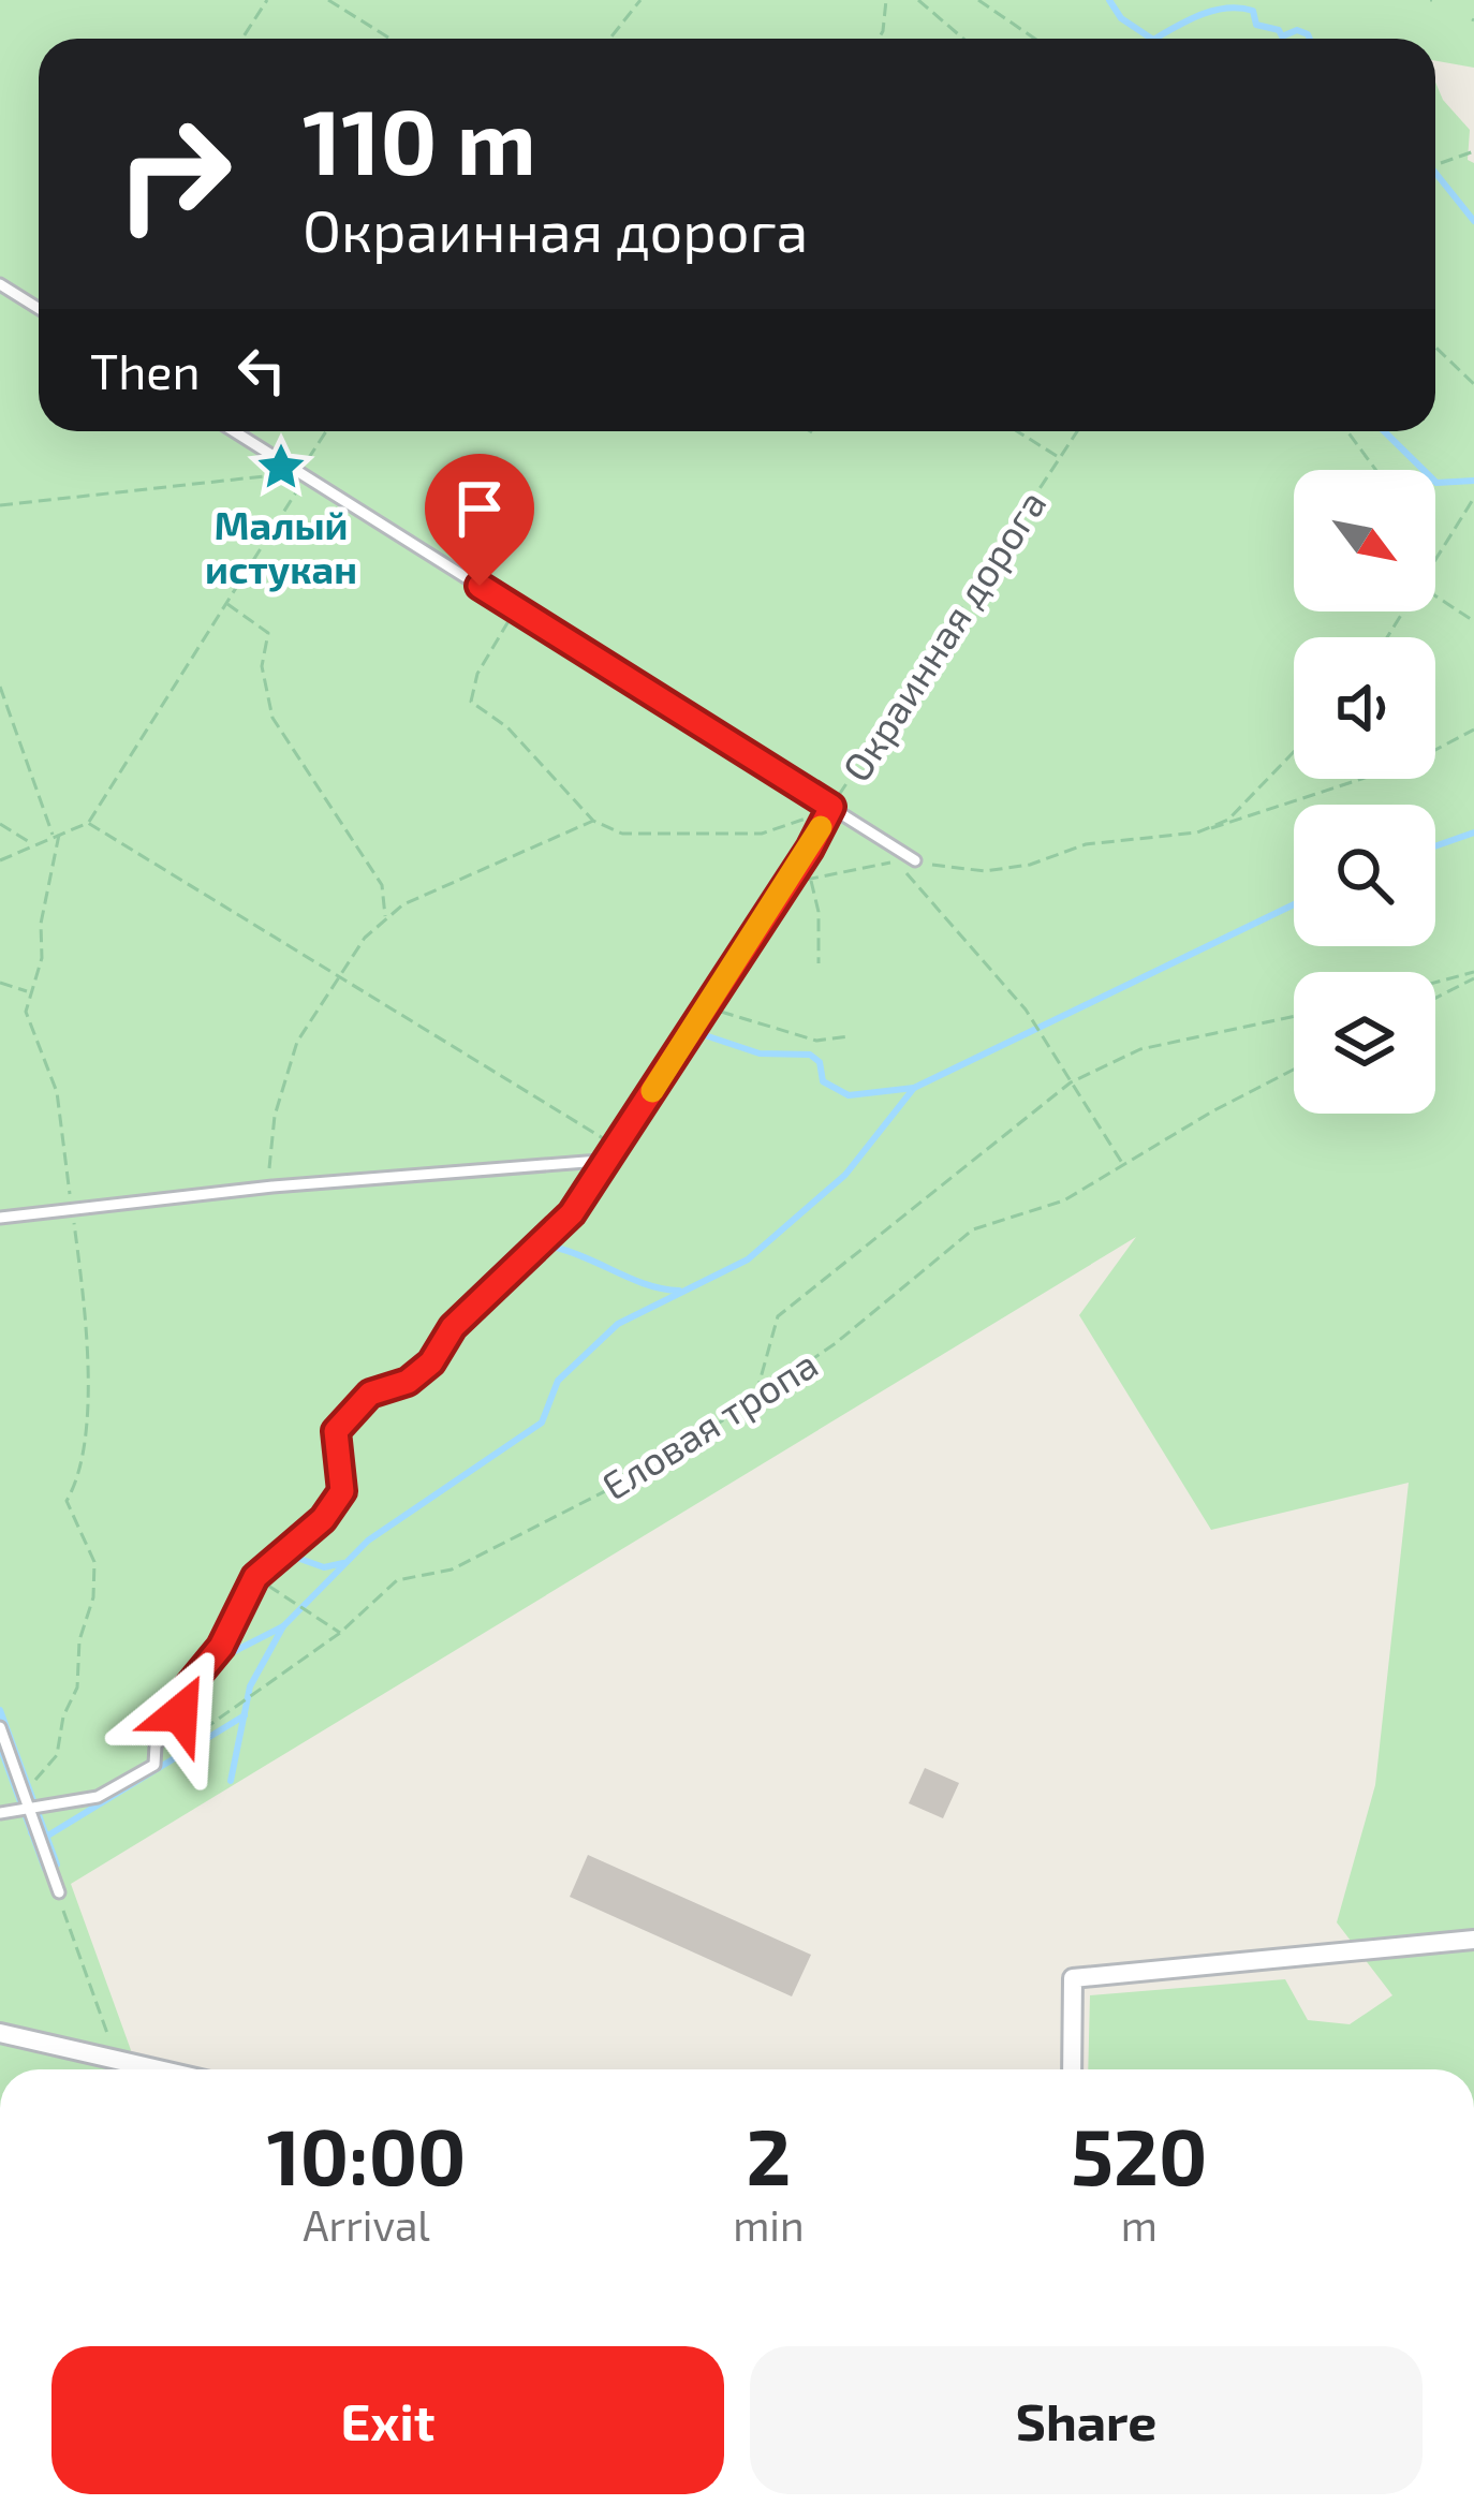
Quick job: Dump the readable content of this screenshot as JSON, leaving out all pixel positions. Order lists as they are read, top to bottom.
{
  "streets": {
    "lane": ["Окраинная дорога"],
    "path": ["Еловая тропа"]
  },
  "crossings": [
    ["Окраинная дорога", "Еловая тропа"]
  ],
  "places": {
    "place": ["Малый истукан"]
  },
  "north": "bottom right",
  "page": {
    "turn": ["110 m", "Окраинная дорога"],
    "then": "Then",
    "eta": [
      "10:00",
      "Arrival",
      "2",
      "min",
      "520",
      "m"
    ],
    "buttons": ["Exit", "Share"]
  }
}
